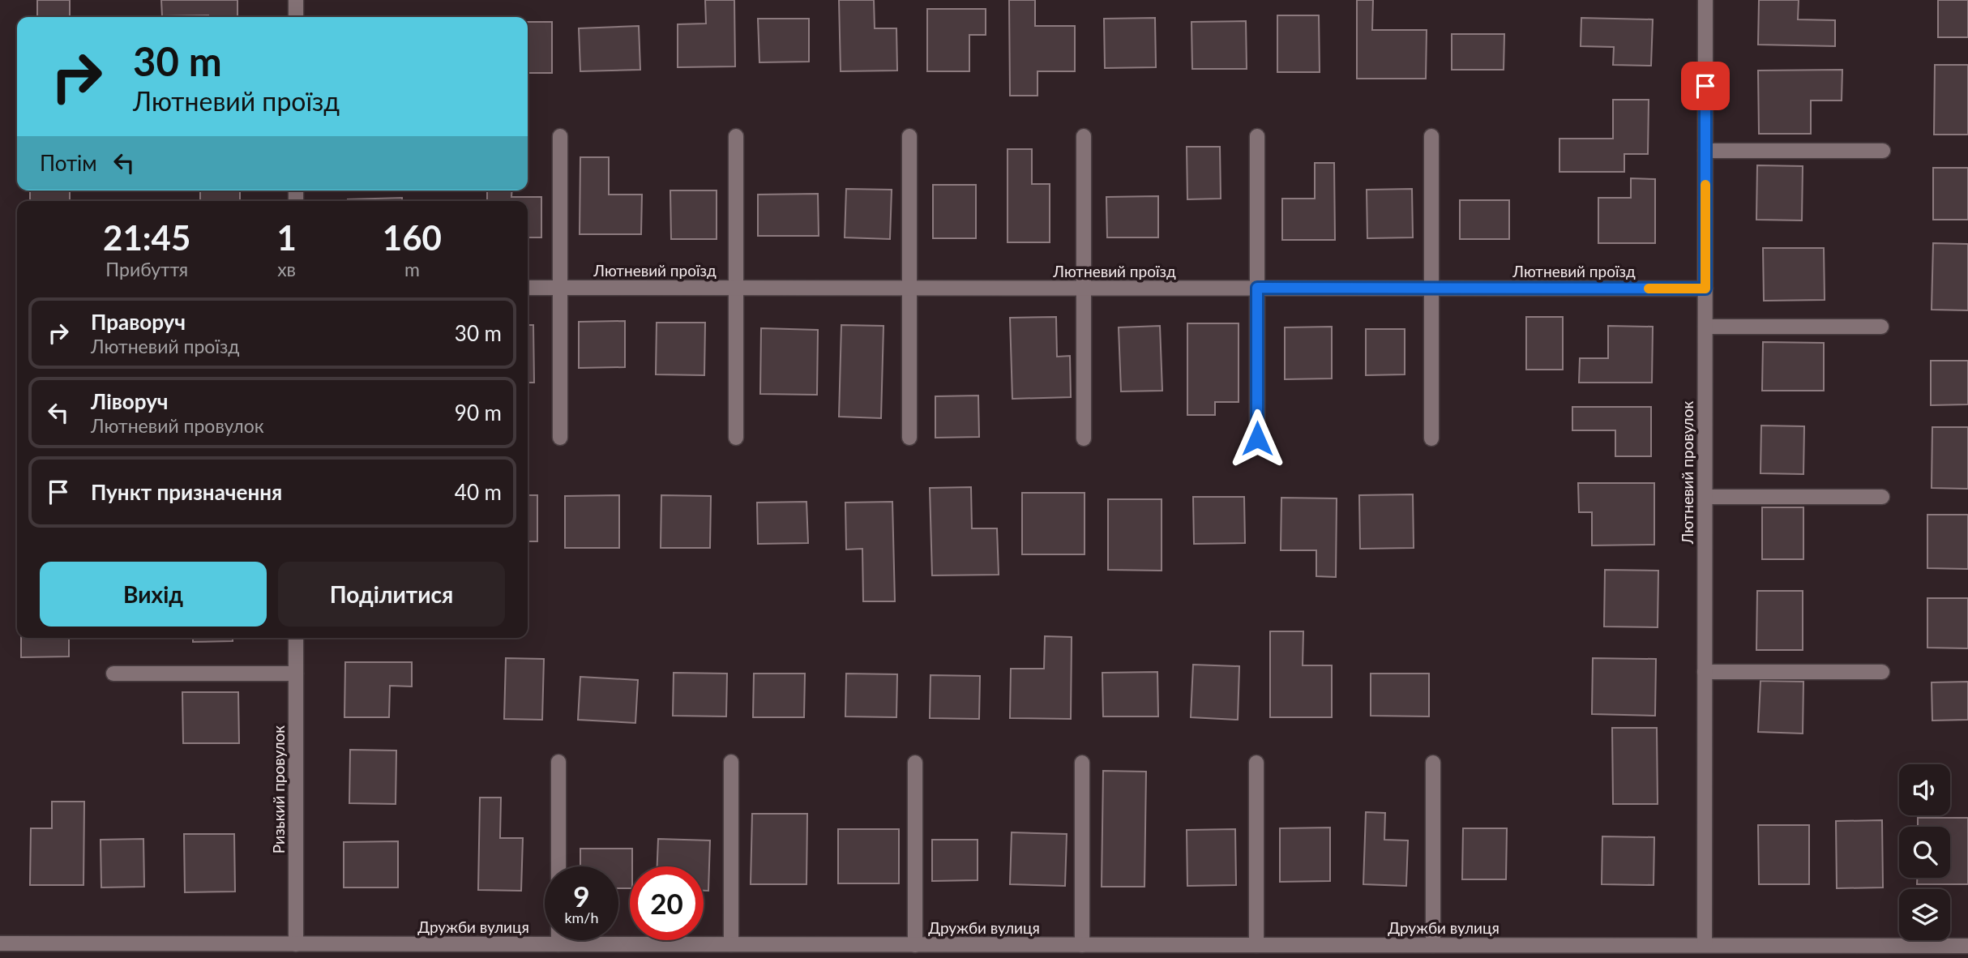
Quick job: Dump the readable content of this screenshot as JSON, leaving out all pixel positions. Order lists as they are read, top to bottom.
{
  "streets": {
    "street": [
      "Лютневий проїзд",
      "Лютневий провулок",
      "Ризький провулок",
      "Дружби вулиця"
    ]
  },
  "crossings": [
    ["Лютневий проїзд", "Лютневий провулок"],
    ["Лютневий провулок", "Дружби вулиця"],
    ["Ризький провулок", "Дружби вулиця"]
  ],
  "page": {
    "turn": ["30 m", "Лютневий проїзд"],
    "then": "Потім",
    "eta": [
      "21:45",
      "Прибуття",
      "1",
      "хв",
      "160",
      "m"
    ],
    "list": [
      {
        "name": "Праворуч",
        "note": "Лютневий проїзд",
        "value": "30 m"
      },
      {
        "name": "Ліворуч",
        "note": "Лютневий провулок",
        "value": "90 m"
      },
      {
        "name": "Пункт призначення",
        "value": "40 m"
      }
    ],
    "buttons": ["Вихід", "Поділитися"],
    "speed": "9 km/h",
    "limit": "20"
  }
}
